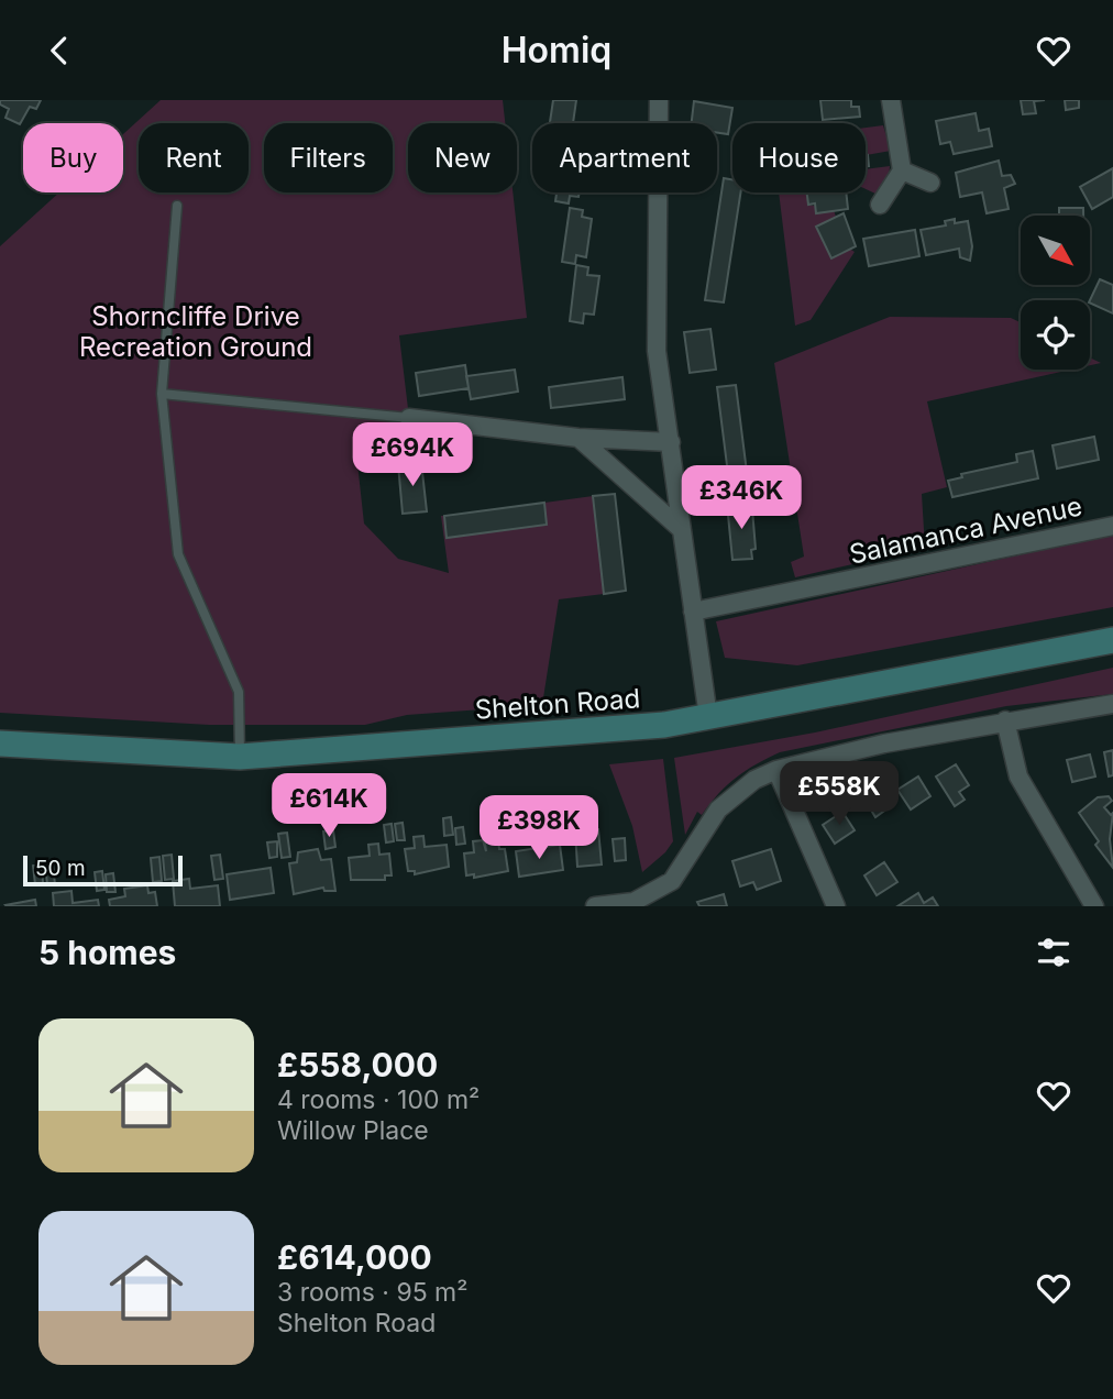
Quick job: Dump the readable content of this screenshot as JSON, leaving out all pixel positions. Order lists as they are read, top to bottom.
{
  "streets": {
    "main road": ["Shelton Road"],
    "street": ["Salamanca Avenue"]
  },
  "parks": ["Shorncliffe Drive Recreation Ground"],
  "scale_bar": "50 m",
  "north": "bottom right",
  "page": {
    "header": "Homiq",
    "chip": [
      "Buy",
      "Rent",
      "Filters",
      "New",
      "Apartment",
      "House"
    ],
    "price": [
      "£694K",
      "£346K",
      "£558K",
      "£614K",
      "£398K"
    ],
    "scale": "50 m",
    "heading": "5 homes",
    "list": [
      {
        "name": "£558,000",
        "note": "4 rooms · 100 m² · Willow Place"
      },
      {
        "name": "£614,000",
        "note": "3 rooms · 95 m² · Shelton Road"
      }
    ]
  }
}
